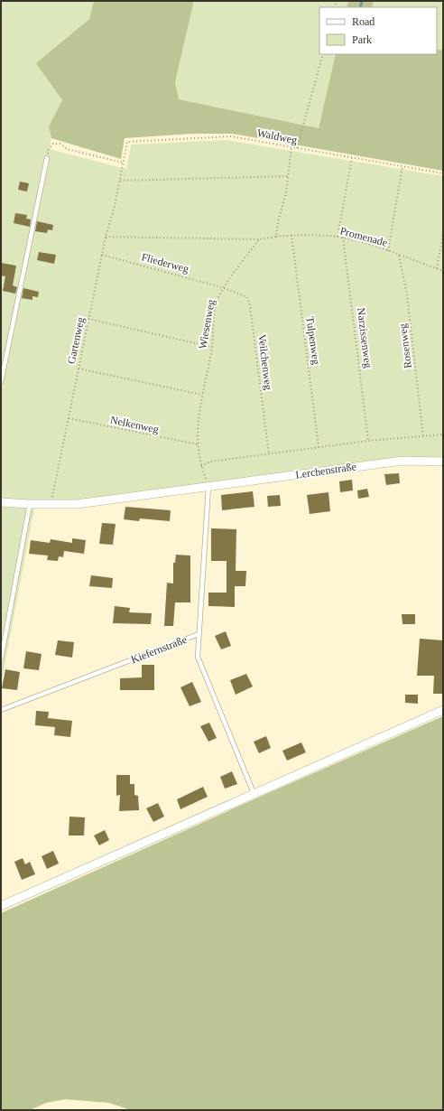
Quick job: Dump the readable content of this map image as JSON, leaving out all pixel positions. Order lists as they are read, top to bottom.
{
  "streets": {
    "street": ["Lerchenstraße"],
    "lane": ["Kiefernstraße"],
    "path": [
      "Waldweg",
      "Promenade",
      "Fliederweg",
      "Wiesenweg",
      "Narzissenweg",
      "Gartenweg",
      "Tulpenweg",
      "Rosenweg",
      "Veilchenweg",
      "Nelkenweg"
    ]
  },
  "crossings": [
    ["Waldweg", "Gartenweg"],
    ["Promenade", "Narzissenweg"],
    ["Promenade", "Tulpenweg"],
    ["Promenade", "Rosenweg"],
    ["Fliederweg", "Wiesenweg"],
    ["Fliederweg", "Gartenweg"],
    ["Fliederweg", "Veilchenweg"],
    ["Wiesenweg", "Veilchenweg"],
    ["Wiesenweg", "Nelkenweg"],
    ["Wiesenweg", "Lerchenstraße"],
    ["Gartenweg", "Nelkenweg"],
    ["Gartenweg", "Lerchenstraße"]
  ],
  "legend": ["Road", "Park"]
}
